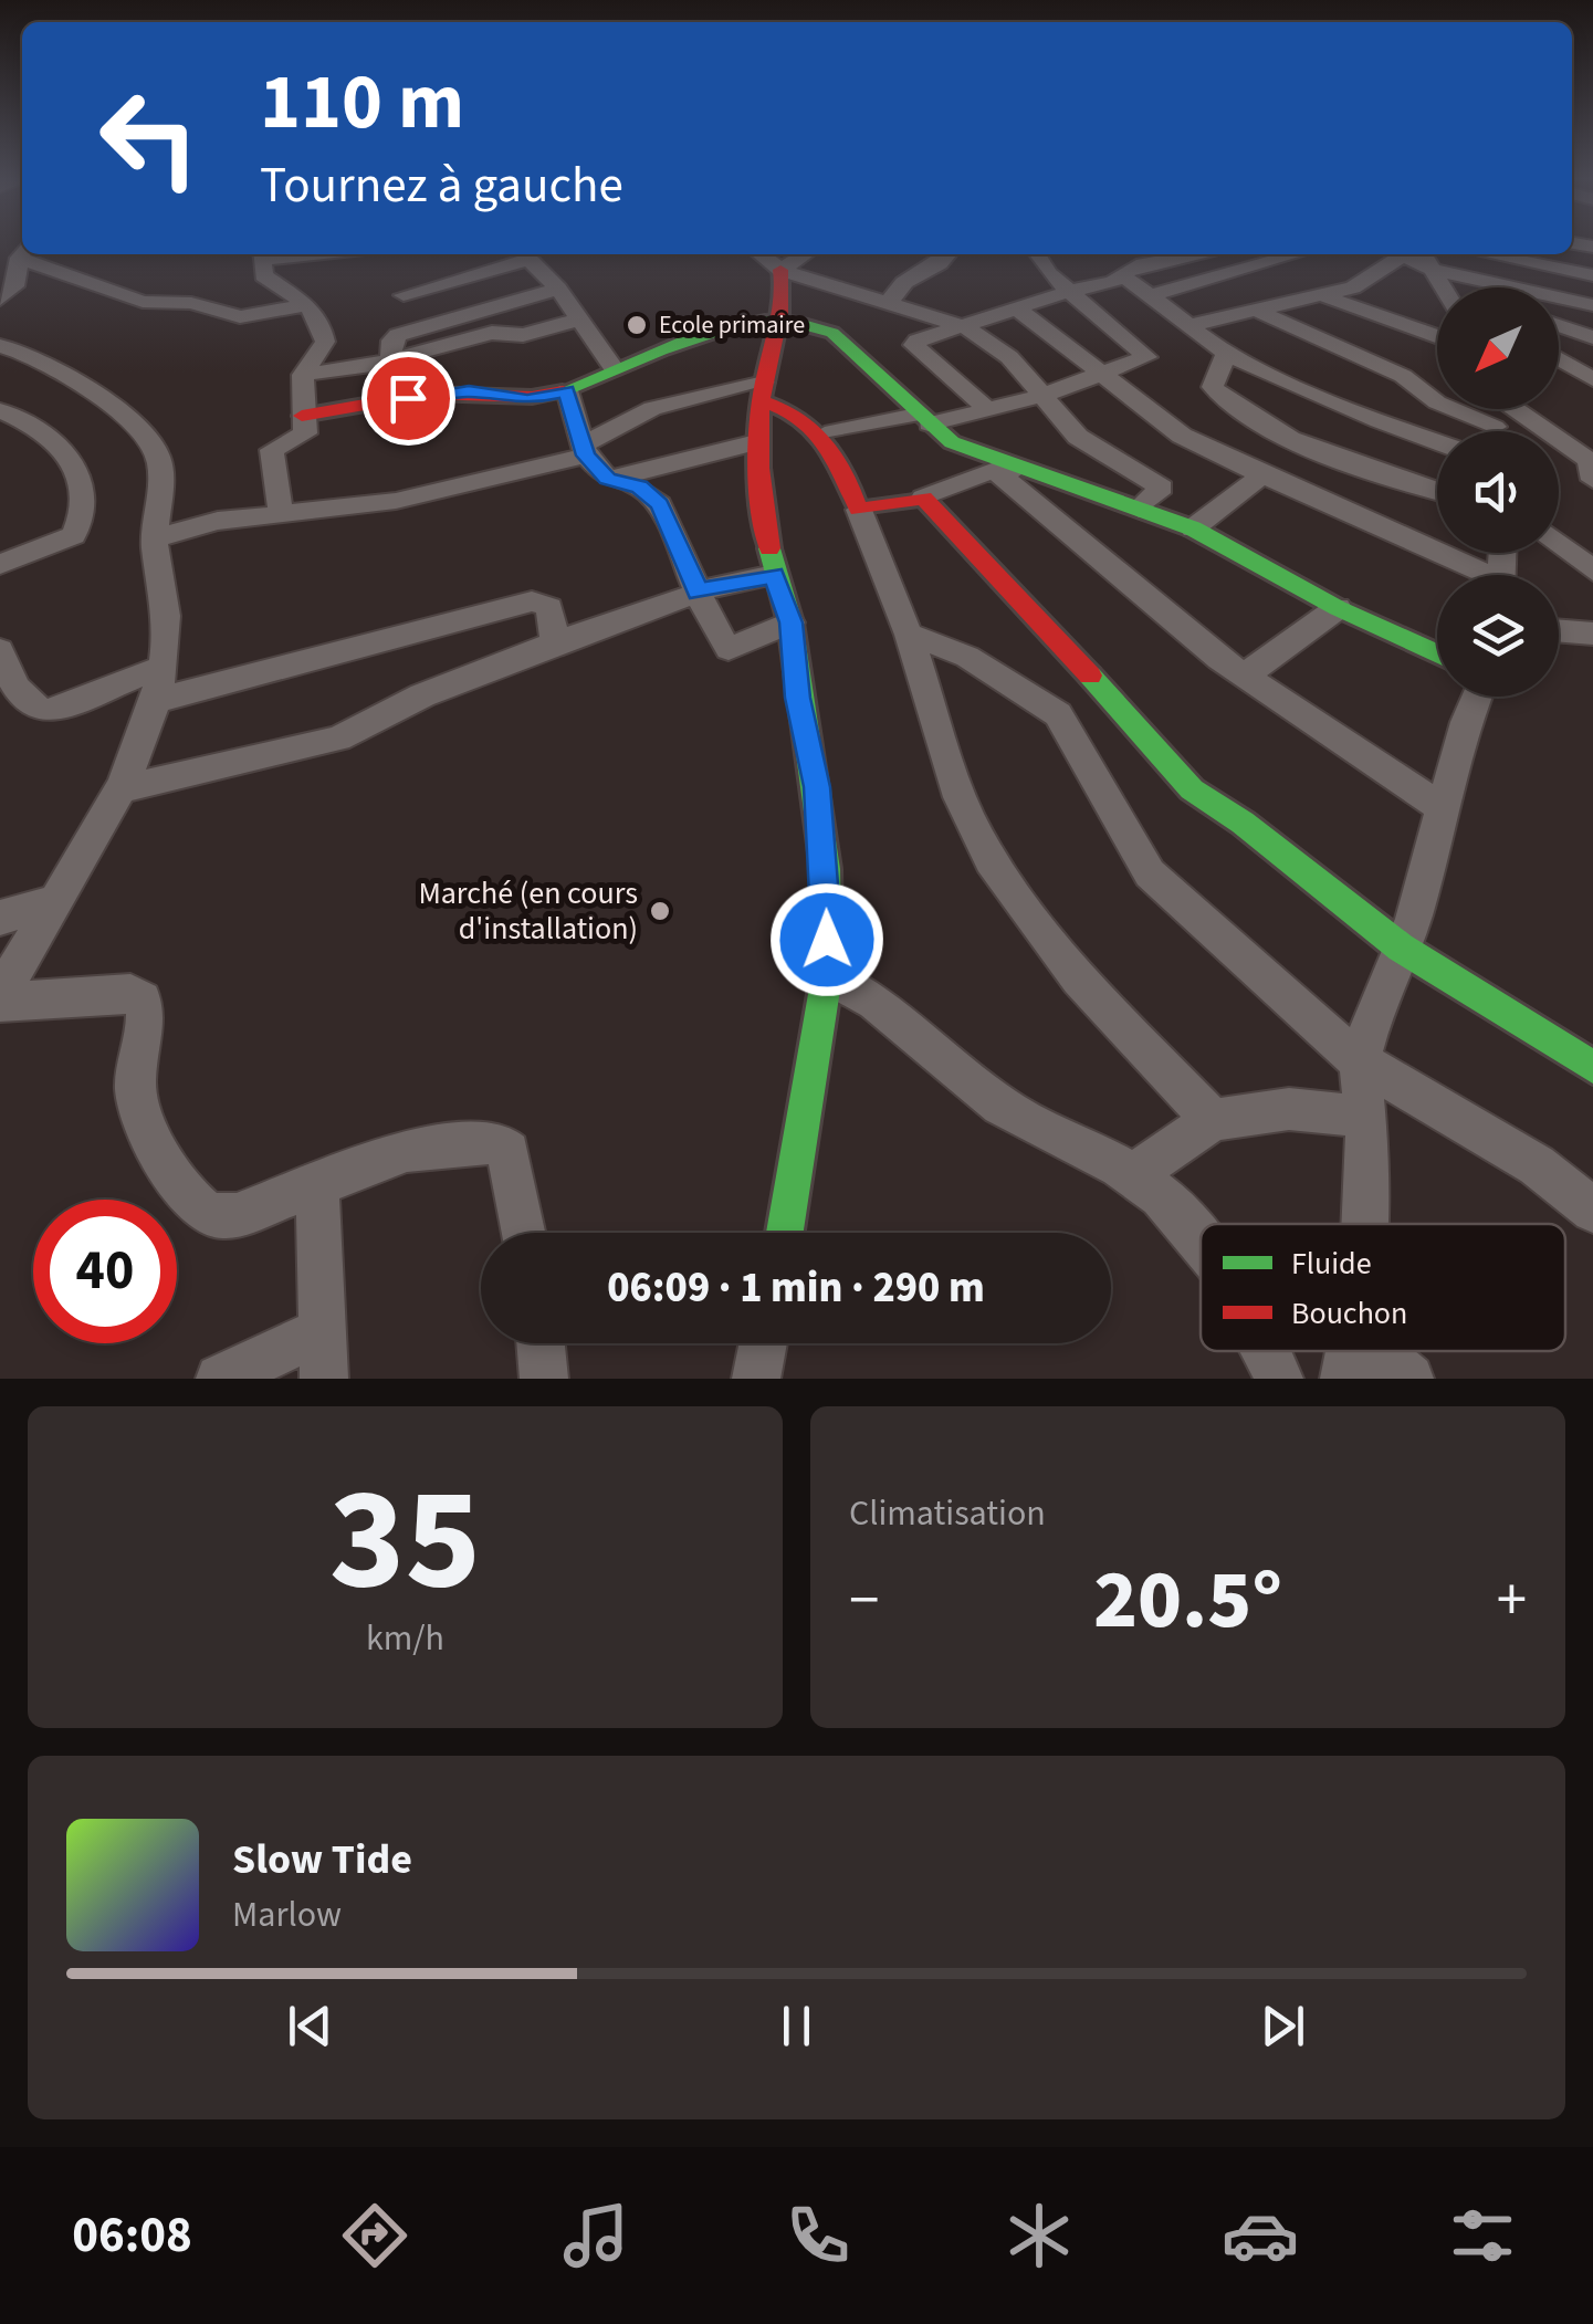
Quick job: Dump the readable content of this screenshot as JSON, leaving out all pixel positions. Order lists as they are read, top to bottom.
{
  "places": ["Ecole primaire", "Marché (en cours d'installation)"],
  "legend": ["Fluide", "Bouchon"],
  "north": "bottom left",
  "page": {
    "turn": ["110 m", "Tournez à gauche"],
    "limit": "40",
    "trip": "06:09 · 1 min · 290 m",
    "tile": [
      ["35", "km/h"],
      "Climatisation"
    ],
    "heat": ["−", "20.5°", "+"],
    "song": ["Slow Tide", "Marlow"],
    "tabs": "06:08"
  }
}
